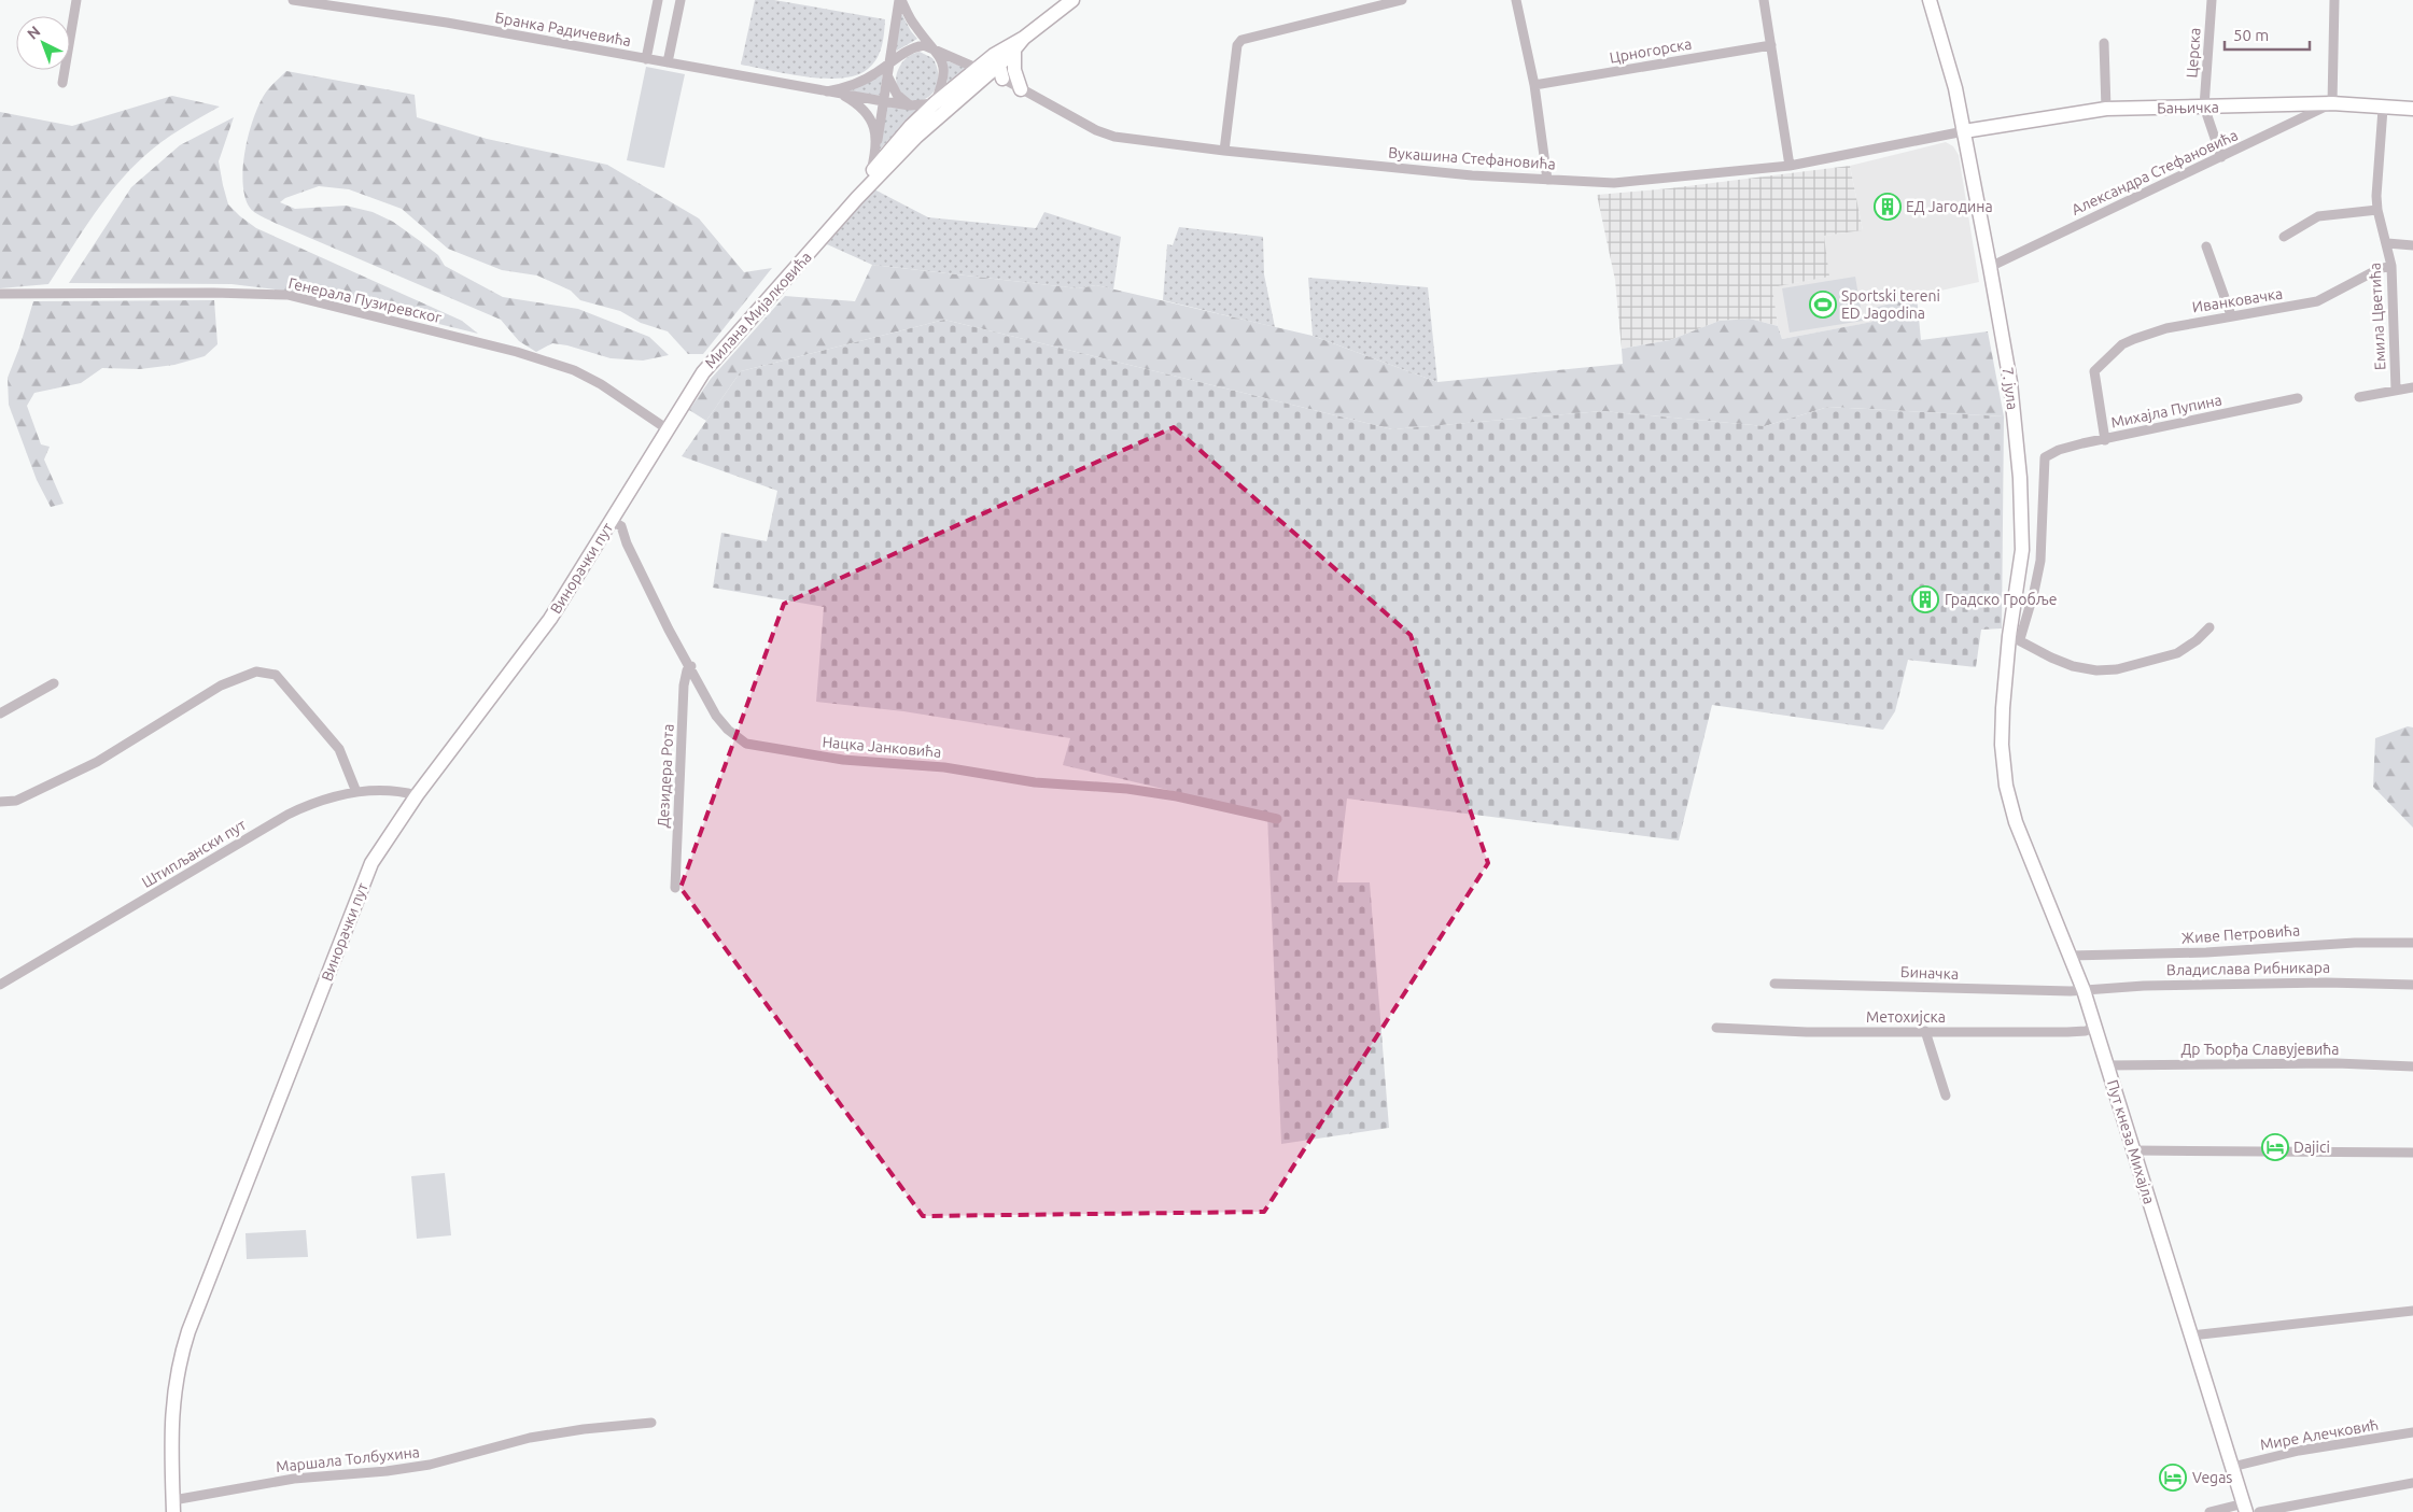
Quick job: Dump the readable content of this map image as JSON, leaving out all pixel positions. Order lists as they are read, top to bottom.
{
  "streets": {
    "street": [
      "Бранка Радичевића",
      "Црногорска",
      "Церска",
      "Бањичка",
      "Вукашина Стефановића",
      "Александра Стефановића",
      "Генерала Пузиревског",
      "Иванковачка",
      "Милана Мијалковића",
      "Емила Цветића",
      "7. јула",
      "Михајла Пупина",
      "Винорачки пут",
      "Нацка Јанковића",
      "Дезидера Рота",
      "Штипљански пут",
      "Живе Петровића",
      "Владислава Рибникара",
      "Биначка",
      "Метохијска",
      "Др Ђорђа Славујевића",
      "Пут кнеза Михајла",
      "Мире Алечковић",
      "Маршала Толбухина"
    ]
  },
  "crossings": [
    ["Бранка Радичевића", "Вукашина Стефановића"],
    ["Бранка Радичевића", "Милана Мијалковића"],
    ["Церска", "Бањичка"],
    ["Бањичка", "Вукашина Стефановића"],
    ["Бањичка", "Александра Стефановића"],
    ["Бањичка", "Емила Цветића"],
    ["Бањичка", "7. јула"],
    ["Вукашина Стефановића", "Милана Мијалковића"],
    ["Вукашина Стефановића", "7. јула"],
    ["Александра Стефановића", "7. јула"],
    ["Генерала Пузиревског", "Милана Мијалковића"],
    ["Генерала Пузиревског", "Винорачки пут"],
    ["Иванковачка", "Емила Цветића"],
    ["Иванковачка", "Михајла Пупина"],
    ["Милана Мијалковића", "Винорачки пут"],
    ["7. јула", "Михајла Пупина"],
    ["7. јула", "Пут кнеза Михајла"],
    ["Винорачки пут", "Нацка Јанковића"],
    ["Винорачки пут", "Штипљански пут"],
    ["Винорачки пут", "Маршала Толбухина"],
    ["Нацка Јанковића", "Дезидера Рота"],
    ["Живе Петровића", "Пут кнеза Михајла"],
    ["Владислава Рибникара", "Биначка"],
    ["Владислава Рибникара", "Пут кнеза Михајла"],
    ["Биначка", "Пут кнеза Михајла"],
    ["Метохијска", "Пут кнеза Михајла"],
    ["Др Ђорђа Славујевића", "Пут кнеза Михајла"],
    ["Пут кнеза Михајла", "Мире Алечковић"]
  ],
  "places": {
    "building": ["ЕД Јагодина", "Градско Гробље"],
    "sports": ["Sportski tereni ED Jagodina"],
    "hotel": ["Dajici", "Vegas"]
  },
  "scale_bar": "50 m",
  "north": "top left"
}
